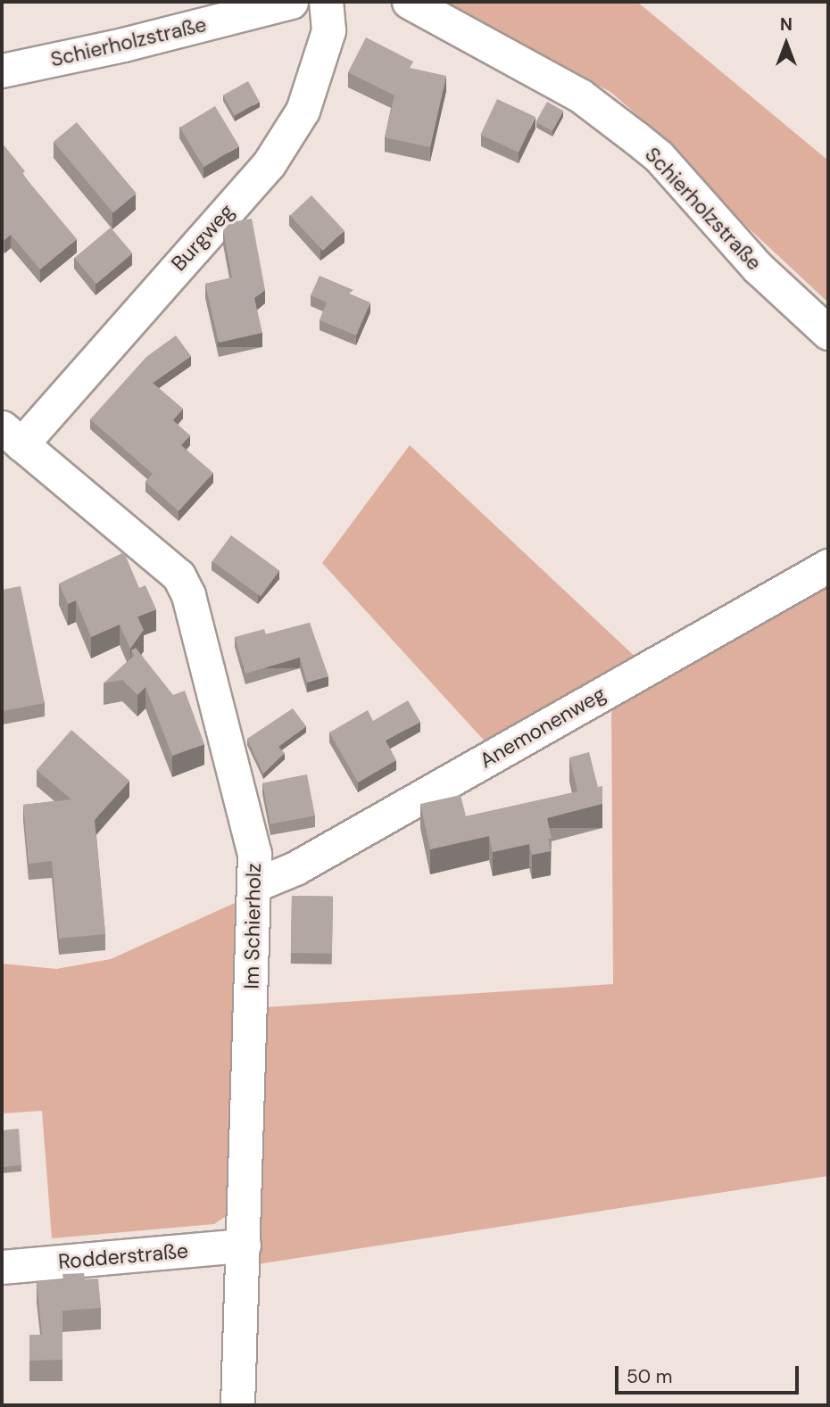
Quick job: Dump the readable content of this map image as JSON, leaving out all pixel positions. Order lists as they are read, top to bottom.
{
  "streets": {
    "street": [
      "Schierholzstraße",
      "Burgweg",
      "Anemonenweg",
      "Im Schierholz",
      "Rodderstraße"
    ]
  },
  "crossings": [
    ["Burgweg", "Im Schierholz"],
    ["Anemonenweg", "Im Schierholz"],
    ["Im Schierholz", "Rodderstraße"]
  ],
  "scale_bar": "50 m",
  "north": "top"
}
